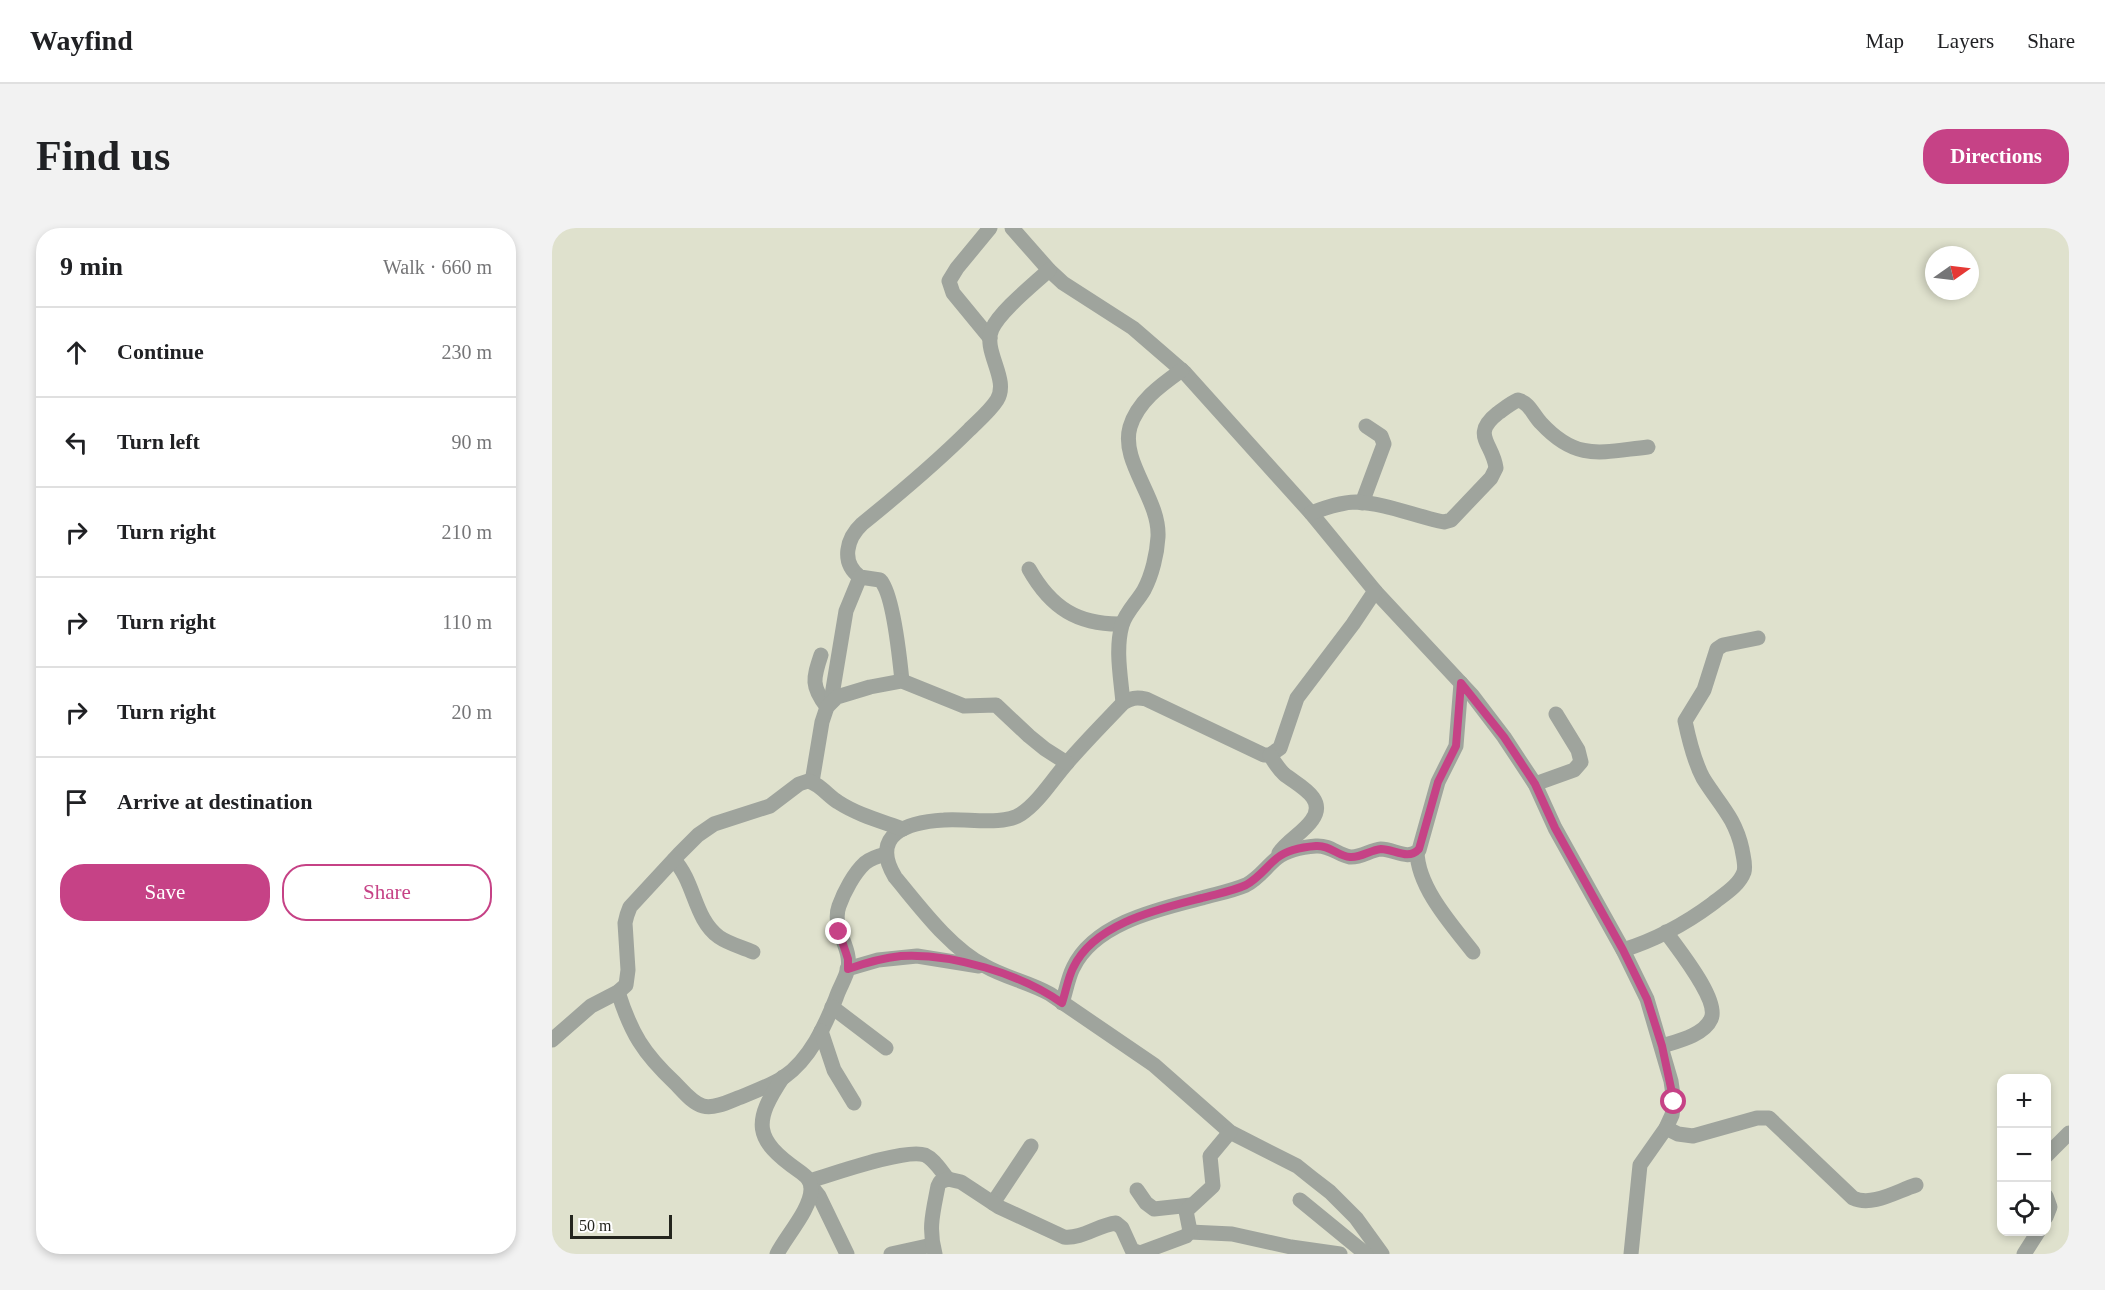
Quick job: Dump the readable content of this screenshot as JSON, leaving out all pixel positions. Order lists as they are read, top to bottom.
{
  "scale_bar": "50 m",
  "north": "right",
  "page": {
    "header": "Wayfind",
    "nav": ["Map", "Layers", "Share"],
    "buttons": [
      "Directions",
      ["Save", "Share"]
    ],
    "title": "Find us",
    "heading": ["9 min", "Walk · 660 m"],
    "list": [
      ["Continue", "230 m"],
      ["Turn left", "90 m"],
      ["Turn right", "210 m"],
      ["Turn right", "110 m"],
      ["Turn right", "20 m"],
      "Arrive at destination"
    ],
    "map_buttons": ["+", "−"],
    "scale": "50 m"
  }
}
